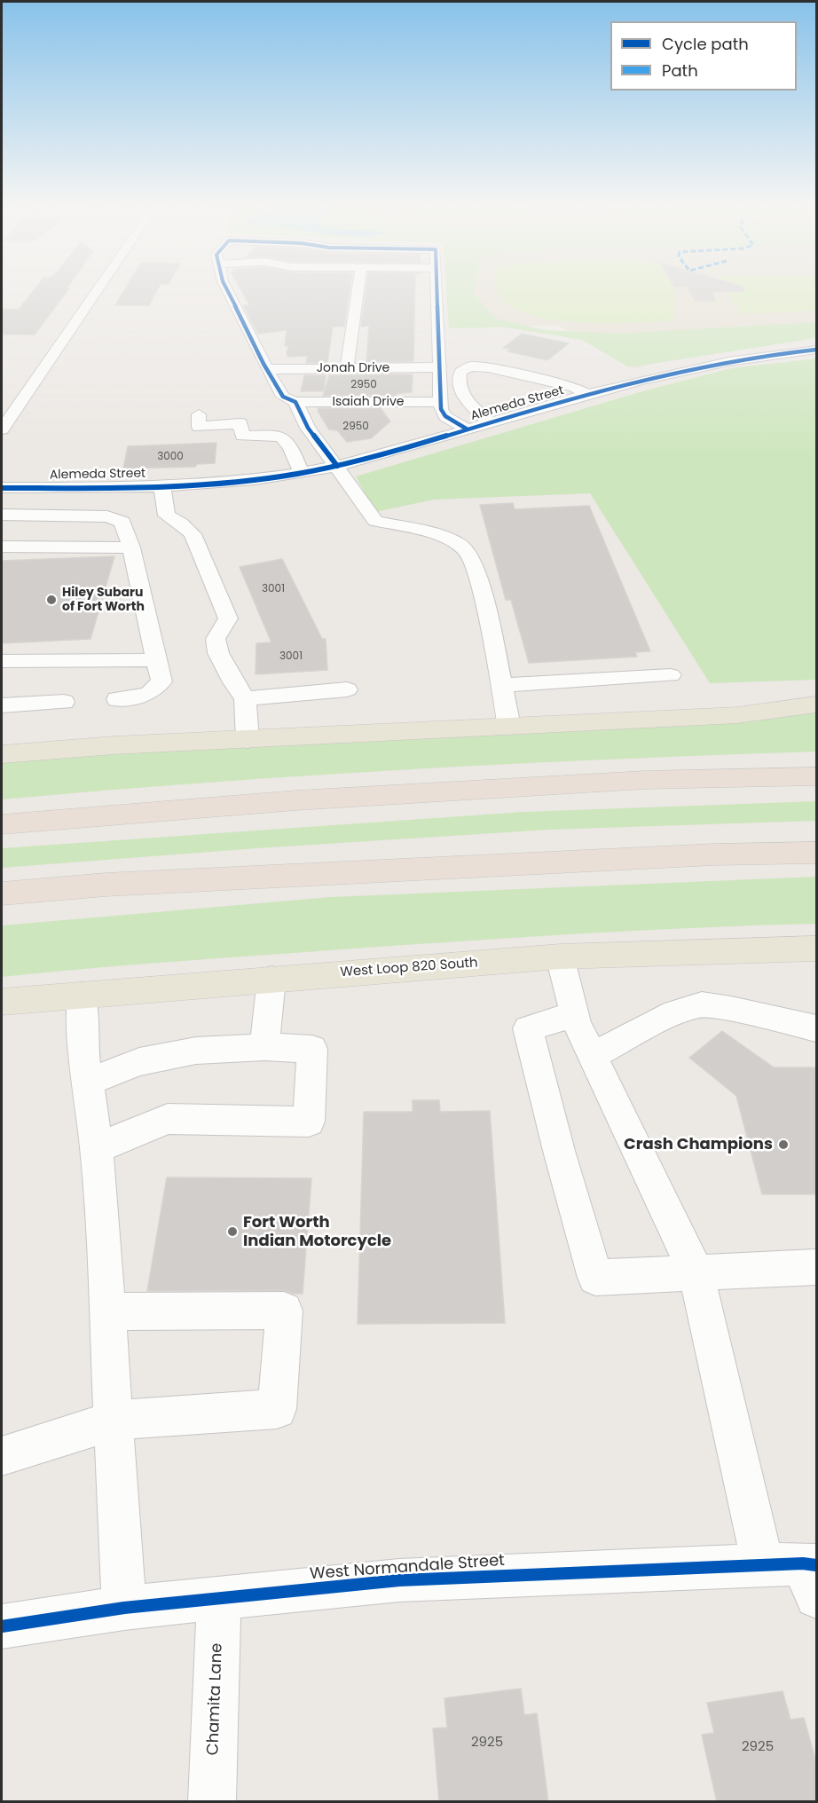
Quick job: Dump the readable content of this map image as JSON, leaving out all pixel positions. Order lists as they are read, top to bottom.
{
  "streets": {
    "main road": ["West Loop 820 South"],
    "street": [
      "Jonah Drive",
      "Isaiah Drive",
      "Alemeda Street",
      "West Normandale Street",
      "Chamita Lane"
    ]
  },
  "crossings": [
    ["West Normandale Street", "Chamita Lane"]
  ],
  "places": ["Hiley Subaru of Fort Worth", "Crash Champions", "Fort Worth Indian Motorcycle"],
  "house_numbers": [
    "2950",
    "2950",
    "3000",
    "3001",
    "3001",
    "2925",
    "2925"
  ],
  "legend": ["Cycle path", "Path"]
}
